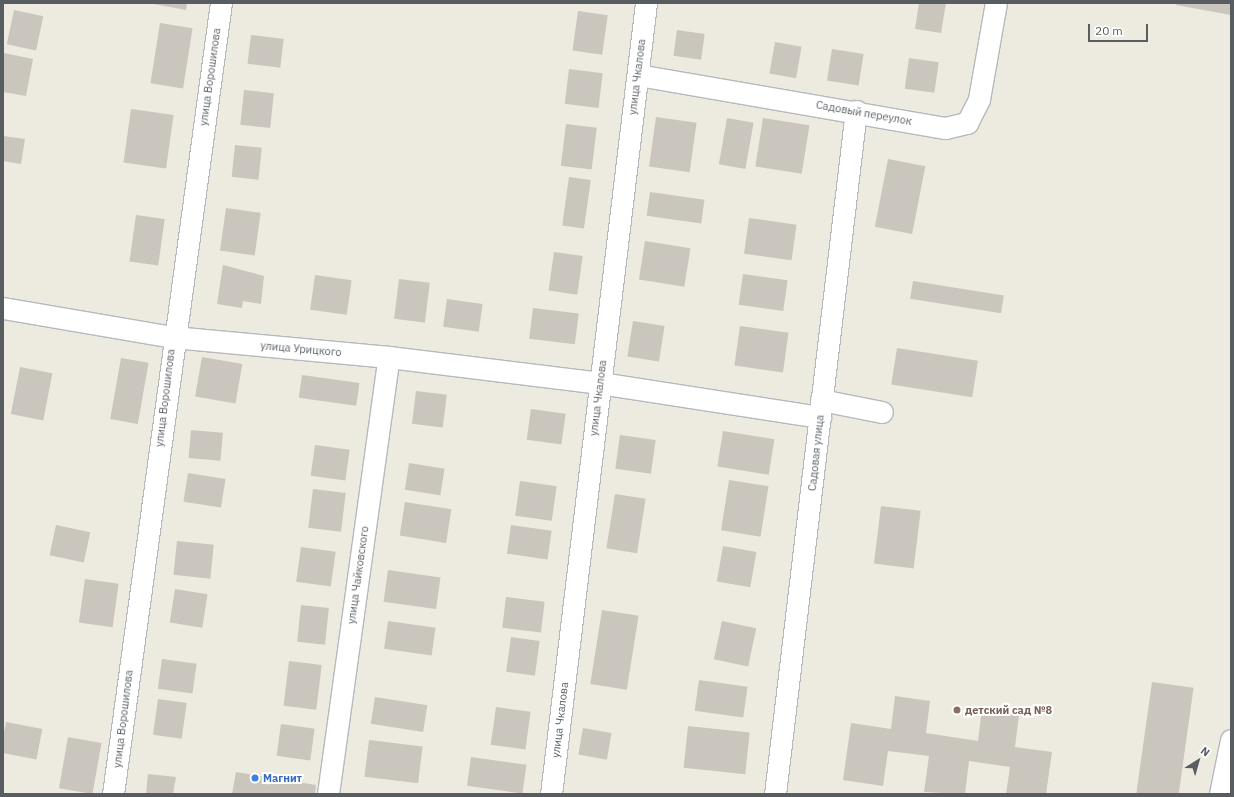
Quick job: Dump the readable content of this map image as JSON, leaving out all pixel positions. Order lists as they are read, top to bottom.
{
  "streets": {
    "street": [
      "улица Ворошилова",
      "улица Чкалова",
      "Садовый переулок",
      "улица Урицкого",
      "Садовая улица",
      "улица Чайковского"
    ]
  },
  "crossings": [
    ["улица Ворошилова", "улица Урицкого"],
    ["улица Чкалова", "Садовый переулок"],
    ["улица Чкалова", "улица Урицкого"],
    ["Садовый переулок", "Садовая улица"],
    ["улица Урицкого", "Садовая улица"],
    ["улица Урицкого", "улица Чайковского"]
  ],
  "places": ["детский сад №8", "Магнит"],
  "scale_bar": "20 m",
  "north": "top right"
}
